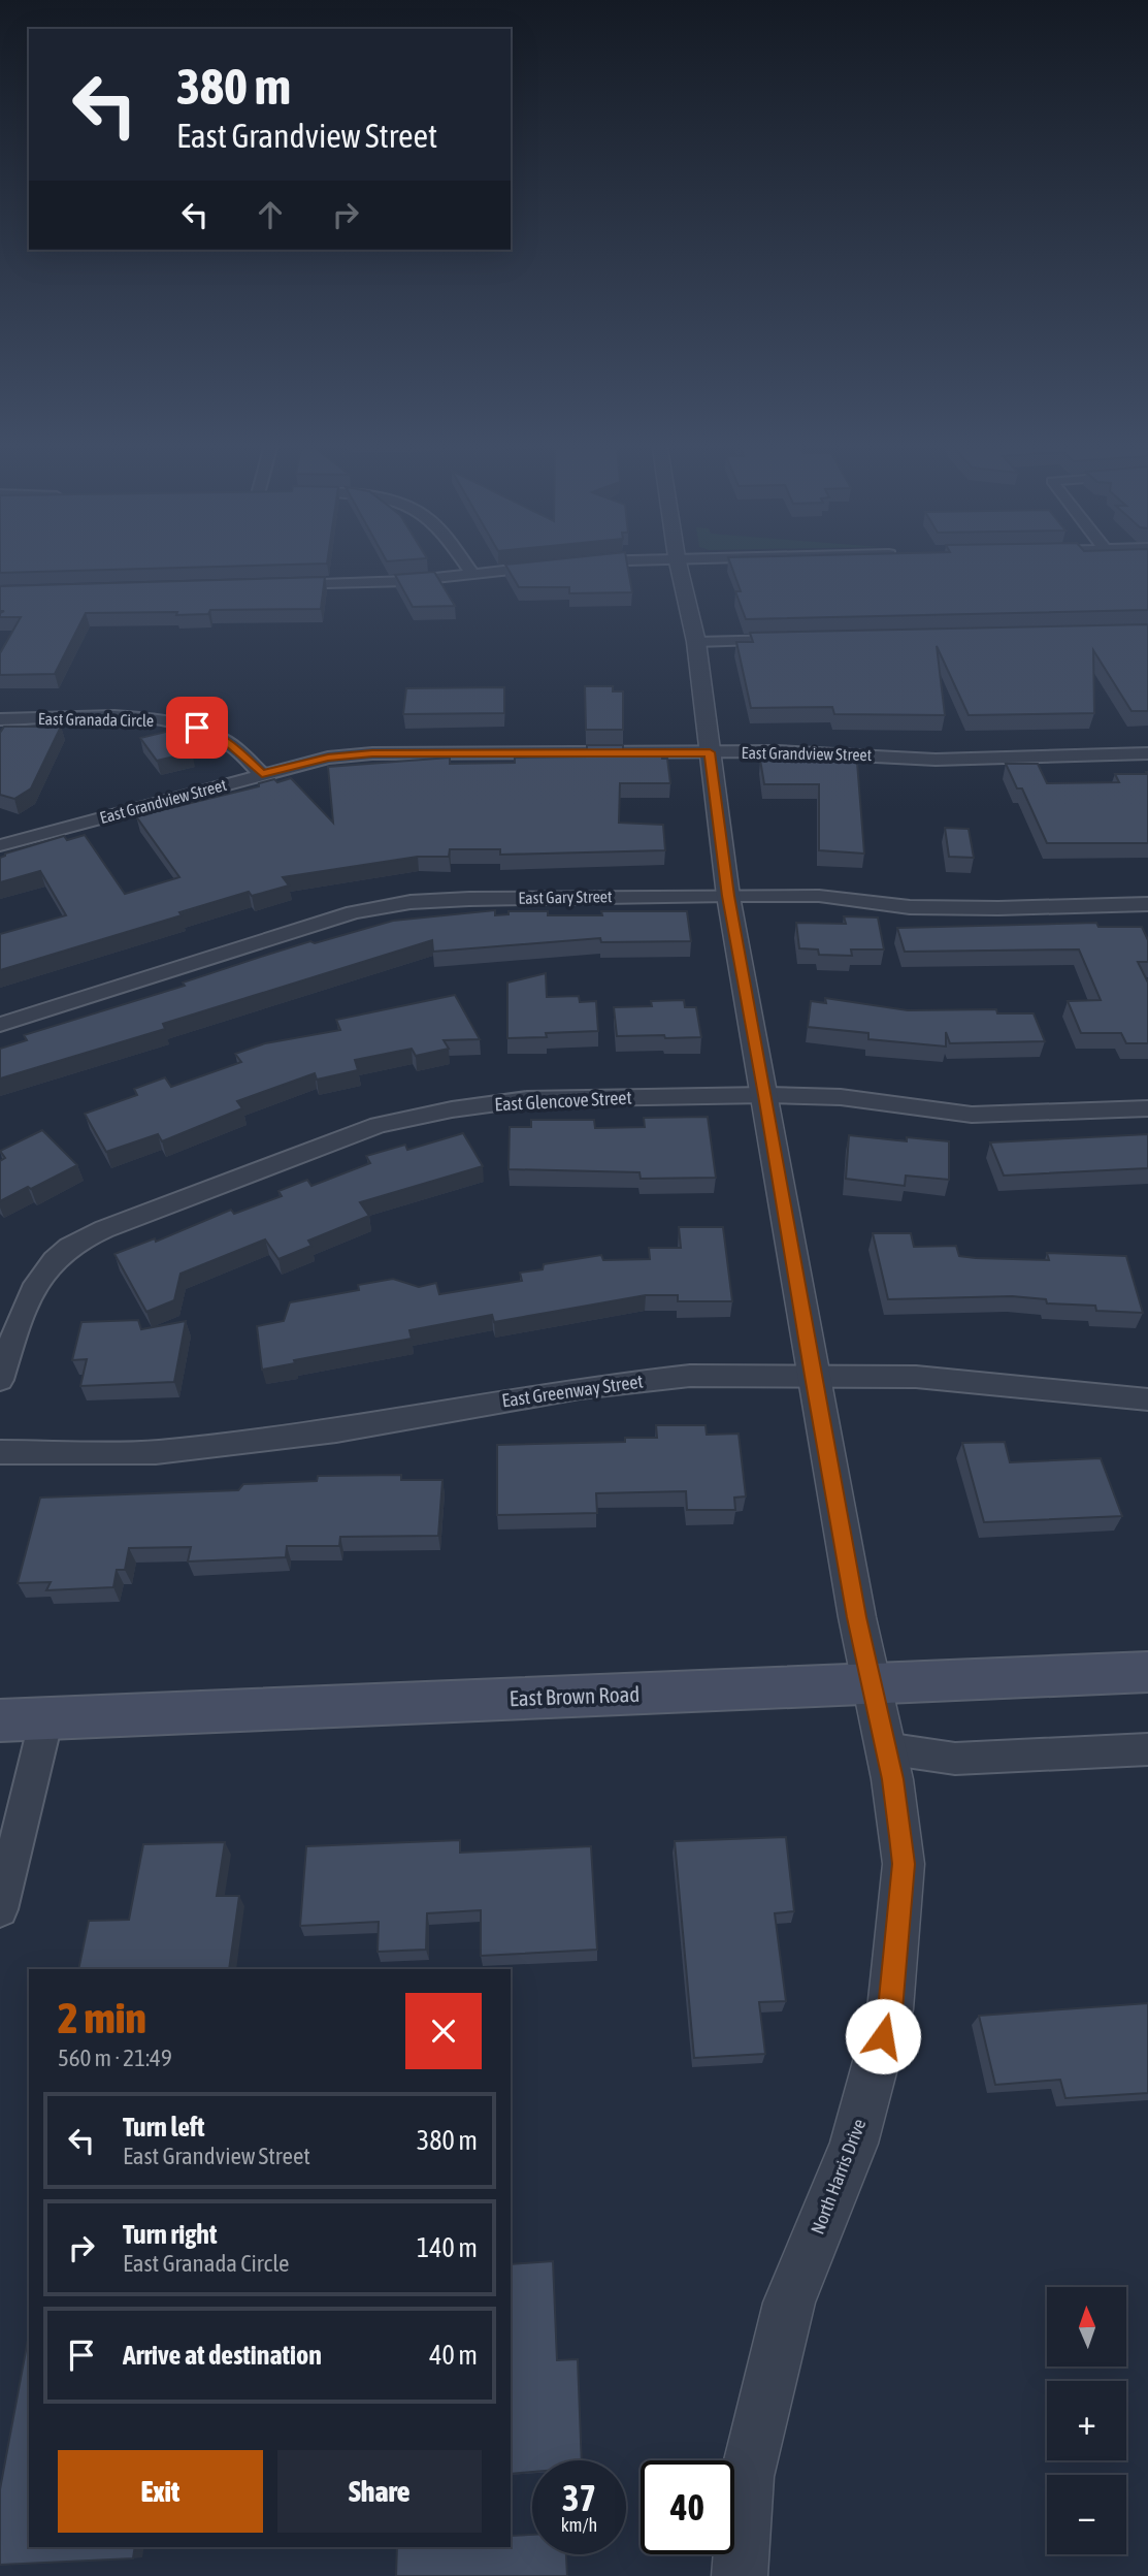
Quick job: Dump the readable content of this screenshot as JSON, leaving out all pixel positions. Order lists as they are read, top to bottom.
{
  "streets": {
    "main road": ["East Brown Road"],
    "street": [
      "East Granada Circle",
      "East Grandview Street",
      "East Gary Street",
      "East Glencove Street",
      "East Greenway Street",
      "North Harris Drive"
    ]
  },
  "crossings": [
    ["East Granada Circle", "East Grandview Street"],
    ["East Grandview Street", "North Harris Drive"],
    ["East Gary Street", "North Harris Drive"],
    ["East Glencove Street", "North Harris Drive"],
    ["East Greenway Street", "North Harris Drive"],
    ["East Brown Road", "North Harris Drive"]
  ],
  "north": "top",
  "page": {
    "turn": ["380 m", "East Grandview Street"],
    "heading": ["2 min", "560 m · 21:49"],
    "list": [
      {
        "name": "Turn left",
        "note": "East Grandview Street",
        "value": "380 m"
      },
      {
        "name": "Turn right",
        "note": "East Granada Circle",
        "value": "140 m"
      },
      {
        "name": "Arrive at destination",
        "value": "40 m"
      }
    ],
    "map_buttons": ["+", "−"],
    "buttons": ["Exit", "Share"],
    "speed": "37 km/h",
    "limit": "40"
  }
}
